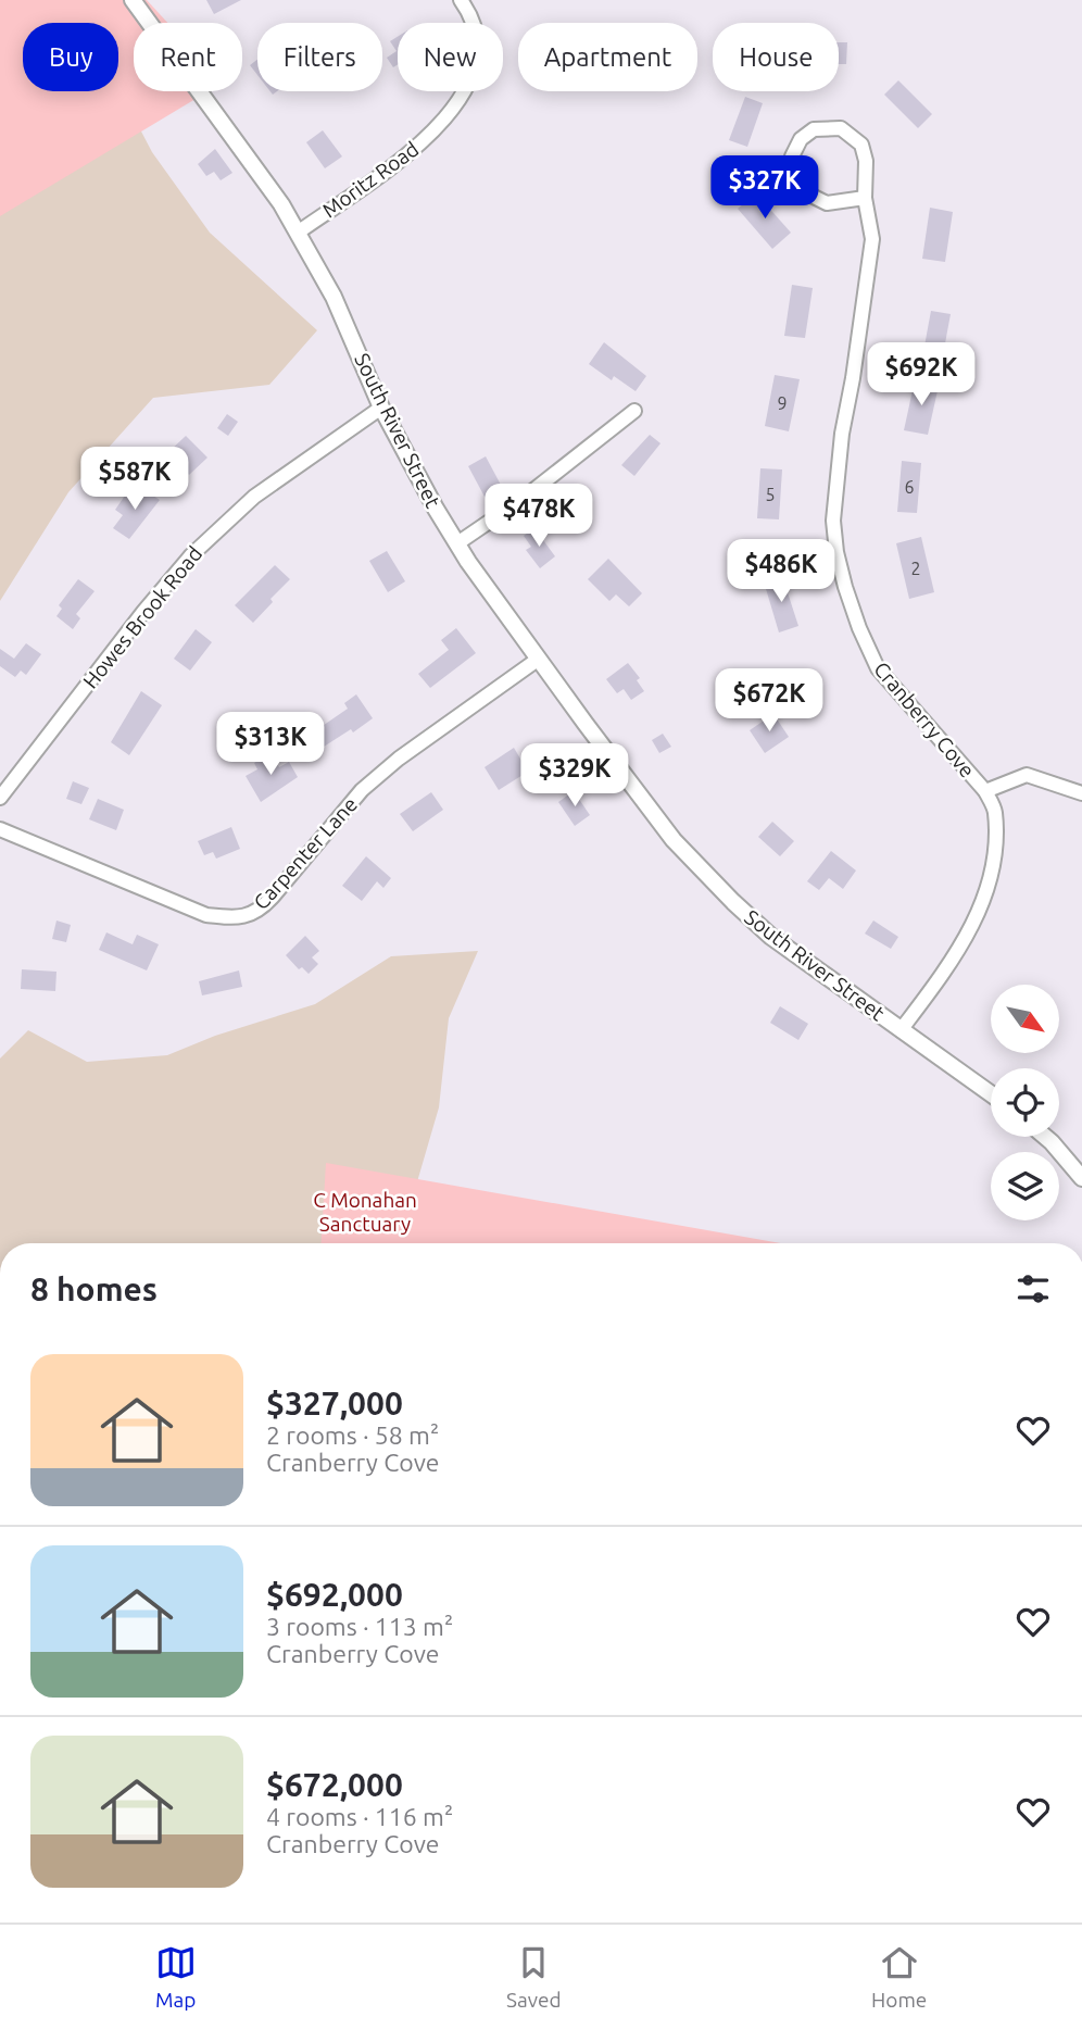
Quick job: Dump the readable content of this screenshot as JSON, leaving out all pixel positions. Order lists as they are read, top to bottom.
{
  "streets": {
    "street": [
      "Moritz Road",
      "South River Street",
      "Howes Brook Road",
      "Cranberry Cove",
      "Carpenter Lane"
    ]
  },
  "crossings": [
    ["Moritz Road", "South River Street"],
    ["South River Street", "Howes Brook Road"],
    ["South River Street", "Cranberry Cove"],
    ["South River Street", "Carpenter Lane"]
  ],
  "parks": ["C Monahan Sanctuary"],
  "house_numbers": [
    "9",
    "6",
    "5",
    "2"
  ],
  "north": "bottom right",
  "page": {
    "chip": [
      "Buy",
      "Rent",
      "Filters",
      "New",
      "Apartment",
      "House"
    ],
    "price": [
      "$327K",
      "$692K",
      "$587K",
      "$478K",
      "$486K",
      "$672K",
      "$313K",
      "$329K"
    ],
    "heading": "8 homes",
    "list": [
      {
        "name": "$327,000",
        "note": "2 rooms · 58 m² · Cranberry Cove"
      },
      {
        "name": "$692,000",
        "note": "3 rooms · 113 m² · Cranberry Cove"
      },
      {
        "name": "$672,000",
        "note": "4 rooms · 116 m² · Cranberry Cove"
      }
    ],
    "tabs": ["Map", "Saved", "Home"]
  }
}
